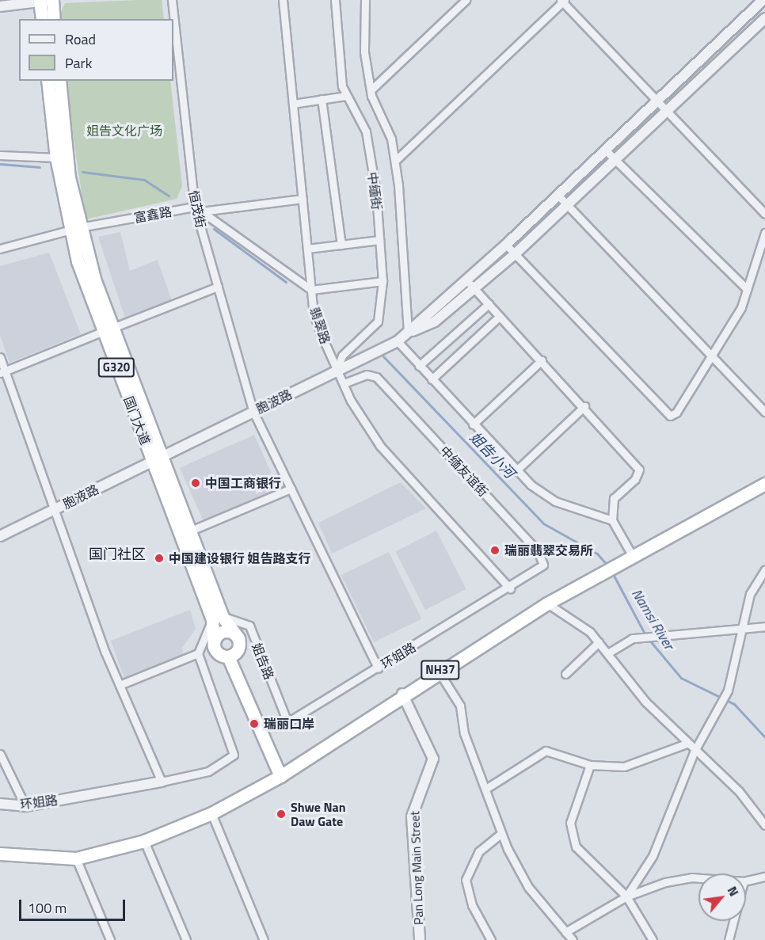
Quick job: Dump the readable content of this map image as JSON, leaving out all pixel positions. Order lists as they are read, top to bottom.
{
  "streets": {
    "highway": ["G320", "国门大道", "NH37"],
    "street": [
      "中缅街",
      "恒茂街",
      "富鑫路",
      "翡翠路",
      "胞波路",
      "中缅友谊街",
      "胞液路",
      "环姐路",
      "姐告路",
      "Pan Long Main Street"
    ]
  },
  "crossings": [
    ["中缅街", "翡翠路"],
    ["中缅街", "胞波路"],
    ["恒茂街", "富鑫路"],
    ["恒茂街", "胞波路"],
    ["恒茂街", "环姐路"],
    ["富鑫路", "翡翠路"],
    ["富鑫路", "国门大道"],
    ["翡翠路", "胞波路"],
    ["翡翠路", "中缅友谊街"],
    ["翡翠路", "环姐路"],
    ["胞波路", "国门大道"],
    ["胞波路", "胞液路"],
    ["国门大道", "胞液路"],
    ["国门大道", "姐告路"],
    ["中缅友谊街", "环姐路"],
    ["环姐路", "姐告路"],
    ["NH37", "Pan Long Main Street"]
  ],
  "districts": ["国门社区"],
  "water": ["姐告小河", "Namsi River"],
  "parks": ["姐告文化广场"],
  "places": [
    "中国工商银行",
    "瑞丽翡翠交易所",
    "中国建设银行 姐告路支行",
    "瑞丽口岸",
    "Shwe Nan Daw Gate"
  ],
  "legend": ["Road", "Park"],
  "scale_bar": "100 m",
  "north": "top right"
}
